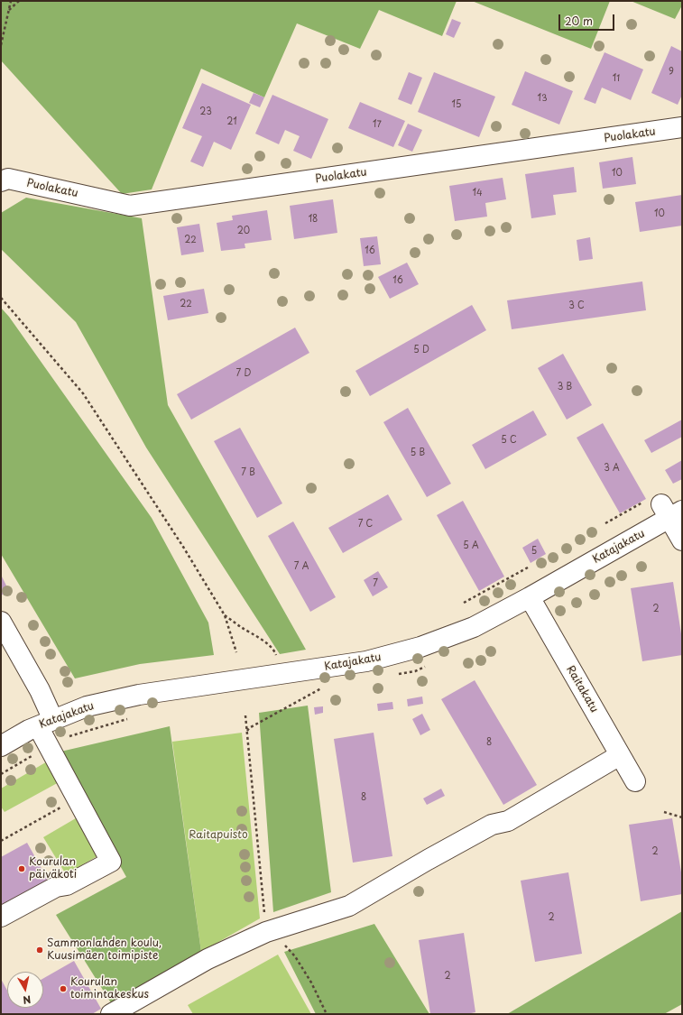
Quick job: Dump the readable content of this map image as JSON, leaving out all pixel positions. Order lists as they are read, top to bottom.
{
  "streets": {
    "street": ["Puolakatu", "Katajakatu", "Raitakatu"]
  },
  "crossings": [
    ["Katajakatu", "Raitakatu"]
  ],
  "parks": ["Raitapuisto"],
  "places": ["Kourulan päiväkoti", "Sammonlahden koulu, Kuusimäen toimipiste", "Kourulan toimintakeskus"],
  "house_numbers": [
    "9",
    "11",
    "13",
    "15",
    "23",
    "21",
    "17",
    "10",
    "14",
    "10",
    "18",
    "20",
    "22",
    "16",
    "16",
    "22",
    "3 C",
    "5 D",
    "7 D",
    "3 B",
    "5 C",
    "5 B",
    "3 A",
    "7 B",
    "7 C",
    "5 A",
    "5",
    "7 A",
    "7",
    "2",
    "8",
    "8",
    "2",
    "2",
    "2"
  ],
  "scale_bar": "20 m",
  "north": "bottom"
}
